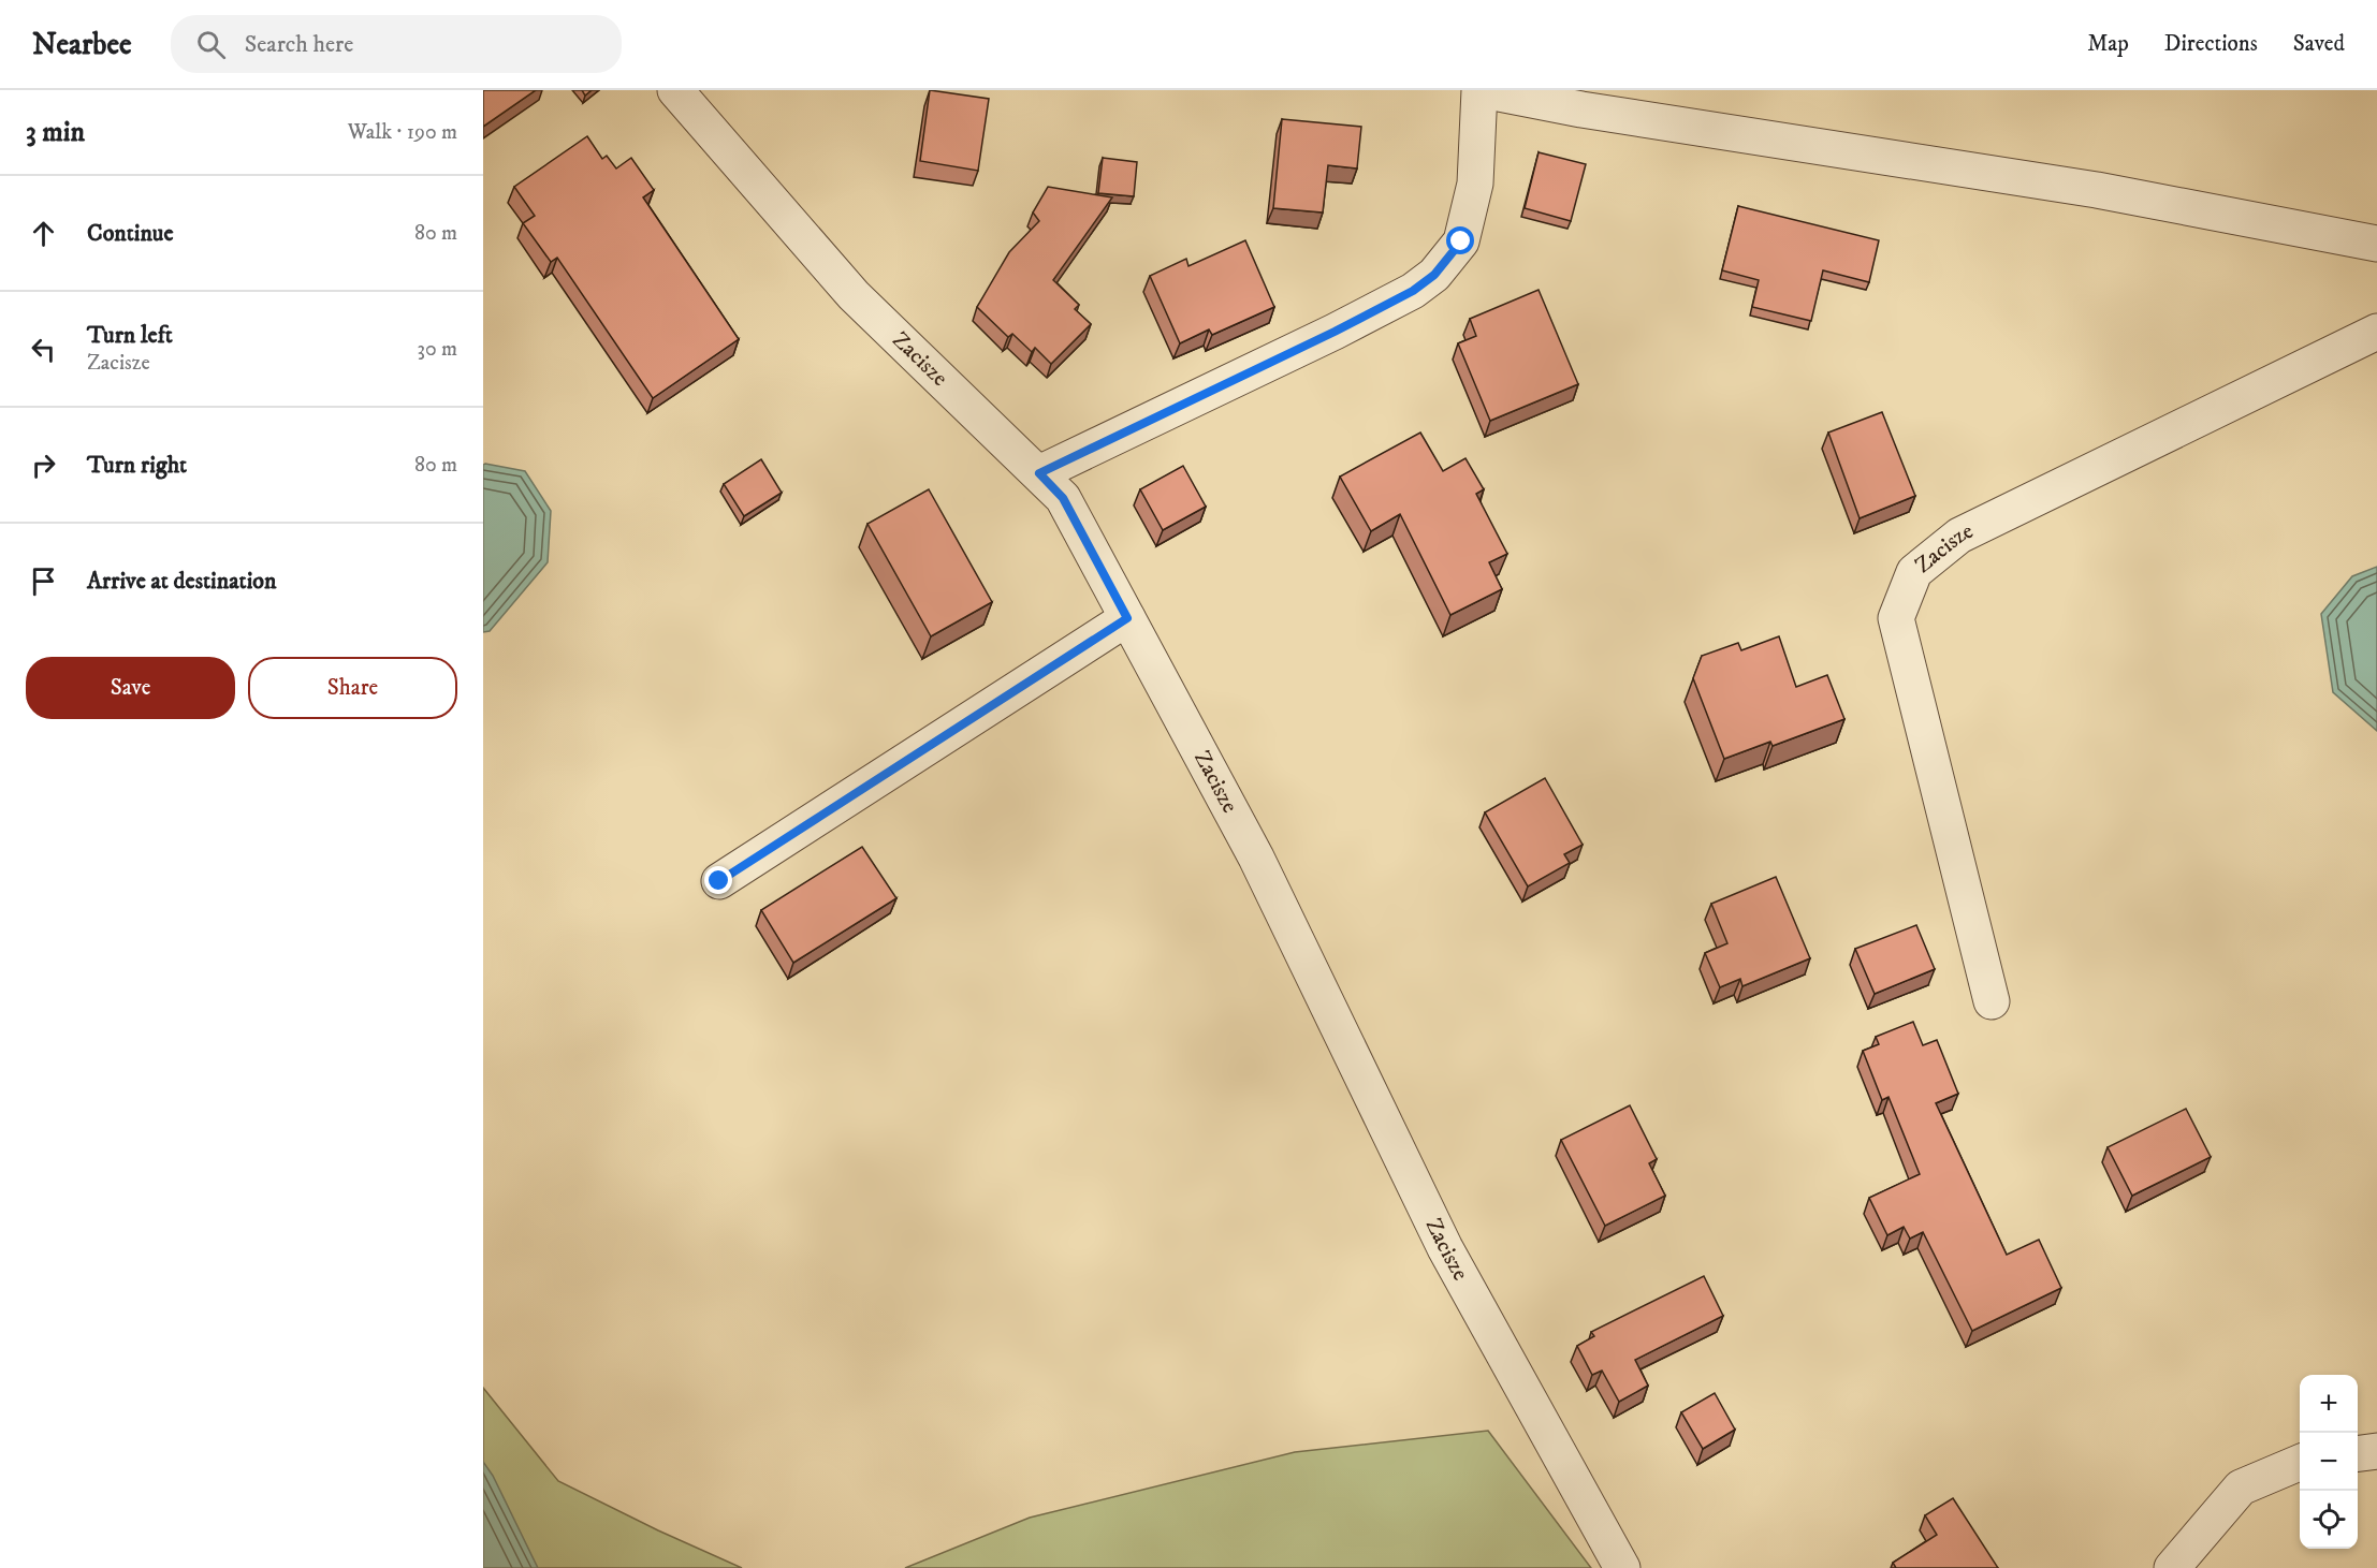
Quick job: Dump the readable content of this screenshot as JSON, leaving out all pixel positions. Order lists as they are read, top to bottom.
{
  "streets": {
    "street": ["Zacisze"]
  },
  "page": {
    "header": "Nearbee",
    "search": "Search here",
    "nav": ["Map", "Directions", "Saved"],
    "heading": ["3 min", "Walk · 190 m"],
    "list": [
      ["Continue", "80 m"],
      ["Turn left", "Zacisze", "30 m"],
      ["Turn right", "80 m"],
      "Arrive at destination"
    ],
    "buttons": ["Save", "Share"],
    "map_buttons": ["+", "−"]
  }
}
